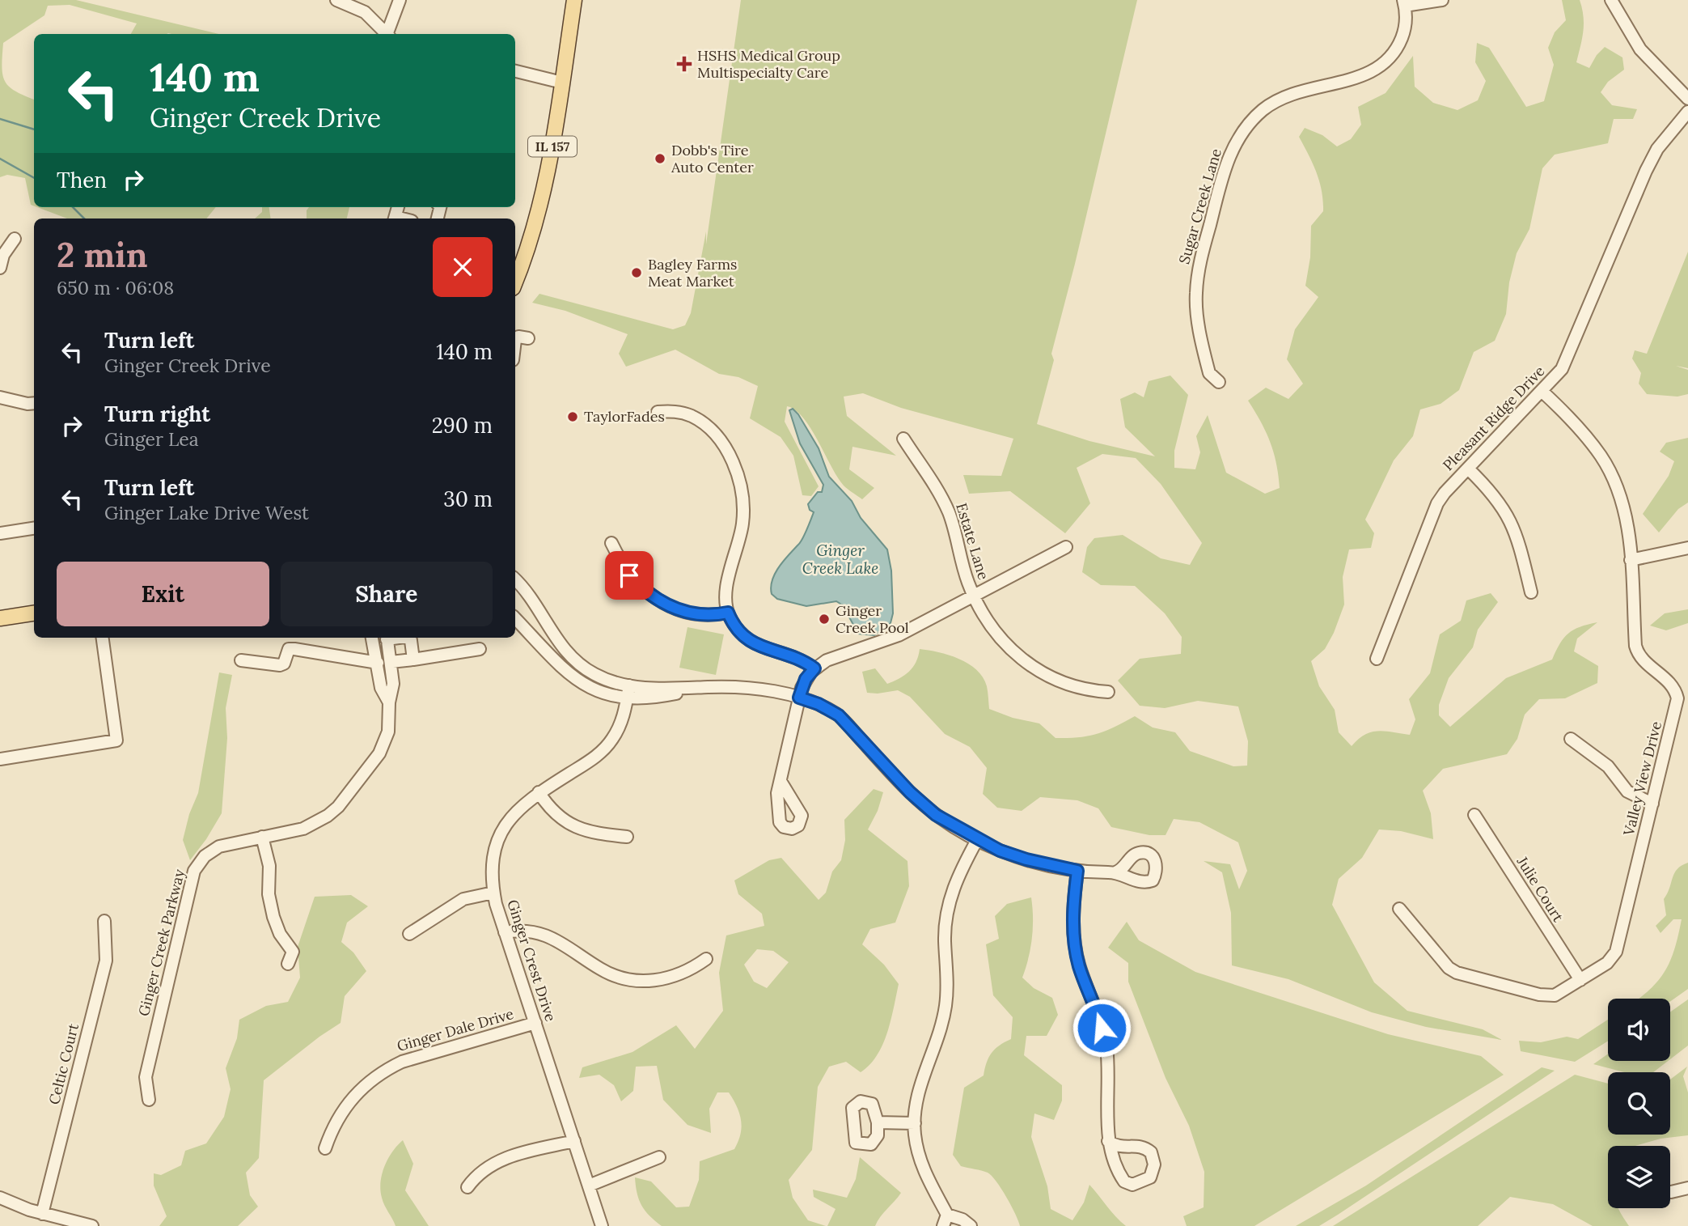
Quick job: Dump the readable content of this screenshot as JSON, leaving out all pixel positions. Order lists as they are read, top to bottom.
{
  "streets": {
    "main road": ["IL 157"],
    "street": [
      "Sugar Creek Lane",
      "Pleasant Ridge Drive",
      "Estate Lane",
      "Valley View Drive",
      "Julie Court",
      "Ginger Creek Parkway",
      "Ginger Crest Drive",
      "Ginger Dale Drive",
      "Celtic Court"
    ]
  },
  "crossings": [
    ["Pleasant Ridge Drive", "Valley View Drive"],
    ["Valley View Drive", "Julie Court"],
    ["Ginger Crest Drive", "Ginger Dale Drive"]
  ],
  "water": ["Ginger Creek Lake"],
  "places": {
    "health": ["HSHS Medical Group Multispecialty Care"],
    "other": [
      "Dobb's Tire Auto Center",
      "Bagley Farms Meat Market",
      "TaylorFades",
      "Ginger Creek Pool"
    ]
  },
  "page": {
    "turn": ["140 m", "Ginger Creek Drive"],
    "then": "Then",
    "heading": ["2 min", "650 m · 06:08"],
    "list": [
      {
        "name": "Turn left",
        "note": "Ginger Creek Drive",
        "value": "140 m"
      },
      {
        "name": "Turn right",
        "note": "Ginger Lea",
        "value": "290 m"
      },
      {
        "name": "Turn left",
        "note": "Ginger Lake Drive West",
        "value": "30 m"
      }
    ],
    "buttons": ["Exit", "Share"]
  }
}
